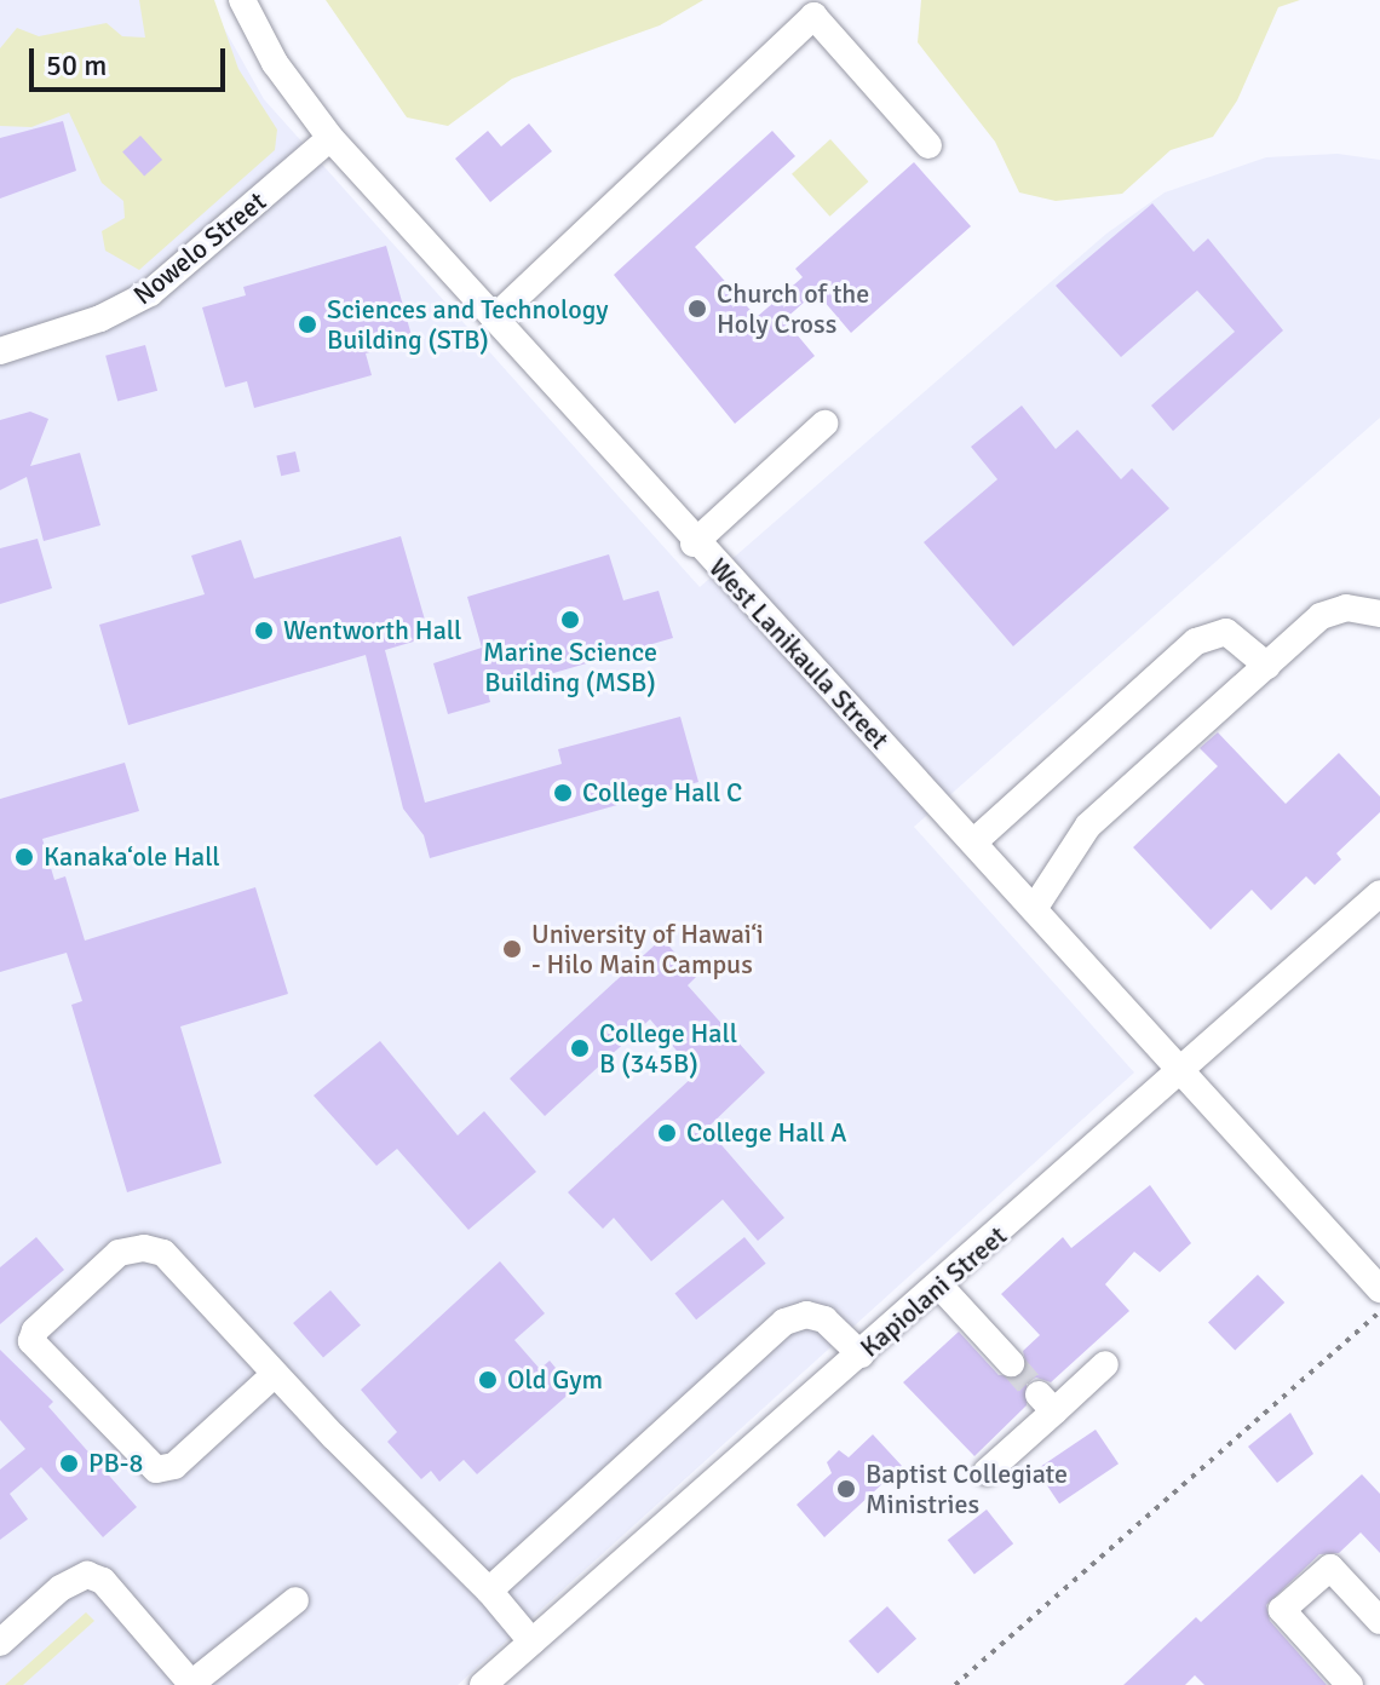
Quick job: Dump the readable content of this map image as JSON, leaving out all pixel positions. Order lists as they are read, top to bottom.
{
  "streets": {
    "street": ["Nowelo Street", "West Lanikaula Street", "Kapiolani Street"]
  },
  "crossings": [
    ["Nowelo Street", "West Lanikaula Street"],
    ["West Lanikaula Street", "Kapiolani Street"]
  ],
  "places": [
    "Church of the Holy Cross",
    "Sciences and Technology Building (STB)",
    "Marine Science Building (MSB)",
    "Wentworth Hall",
    "College Hall C",
    "Kanakaʻole Hall",
    "University of Hawaiʻi - Hilo Main Campus",
    "College Hall B (345B)",
    "College Hall A",
    "Old Gym",
    "PB-8",
    "Baptist Collegiate Ministries"
  ],
  "scale_bar": "50 m"
}
